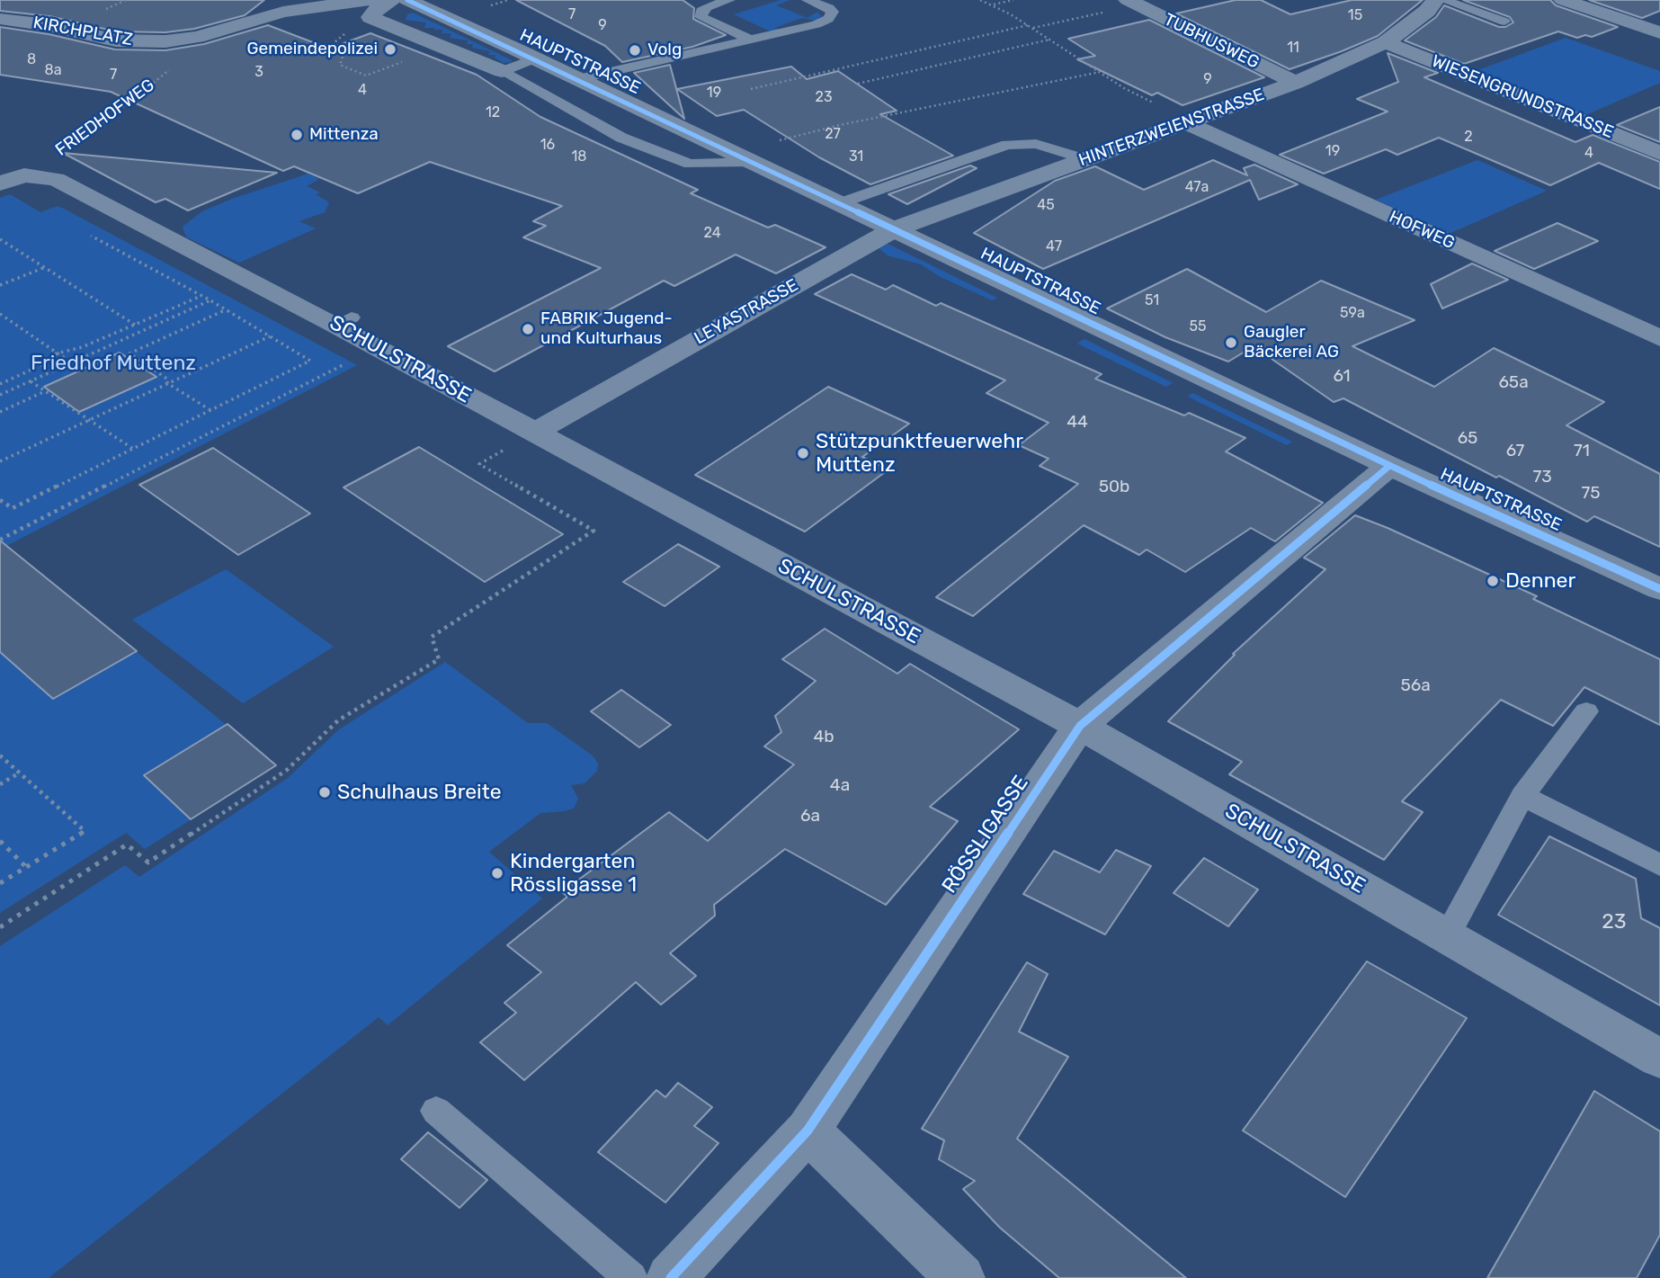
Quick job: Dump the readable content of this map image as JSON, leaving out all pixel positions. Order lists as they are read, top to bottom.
{
  "streets": {
    "street": [
      "KIRCHPLATZ",
      "TUBHUSWEG",
      "HAUPTSTRASSE",
      "WIESENGRUNDSTRASSE",
      "HINTERZWEIENSTRASSE",
      "HOFWEG",
      "LEYASTRASSE",
      "SCHULSTRASSE",
      "RÖSSLIGASSE"
    ],
    "path": ["FRIEDHOFWEG"]
  },
  "crossings": [
    ["KIRCHPLATZ", "FRIEDHOFWEG"],
    ["TUBHUSWEG", "HINTERZWEIENSTRASSE"],
    ["HAUPTSTRASSE", "HINTERZWEIENSTRASSE"],
    ["HAUPTSTRASSE", "LEYASTRASSE"],
    ["HAUPTSTRASSE", "RÖSSLIGASSE"],
    ["WIESENGRUNDSTRASSE", "HINTERZWEIENSTRASSE"],
    ["FRIEDHOFWEG", "SCHULSTRASSE"],
    ["HINTERZWEIENSTRASSE", "HOFWEG"],
    ["HINTERZWEIENSTRASSE", "LEYASTRASSE"],
    ["LEYASTRASSE", "SCHULSTRASSE"],
    ["SCHULSTRASSE", "RÖSSLIGASSE"]
  ],
  "parks": ["Friedhof Muttenz"],
  "places": [
    "Gemeindepolizei",
    "Volg",
    "Mittenza",
    "FABRIK Jugend- und Kulturhaus",
    "Gaugler Bäckerei AG",
    "Stützpunktfeuerwehr Muttenz",
    "Denner",
    "Schulhaus Breite",
    "Kindergarten Rössligasse 1"
  ],
  "house_numbers": [
    "7",
    "15",
    "9",
    "11",
    "8",
    "8a",
    "3",
    "7",
    "9",
    "4",
    "19",
    "23",
    "12",
    "27",
    "2",
    "16",
    "19",
    "4",
    "18",
    "31",
    "47a",
    "45",
    "24",
    "47",
    "51",
    "59a",
    "55",
    "61",
    "65a",
    "44",
    "65",
    "67",
    "71",
    "73",
    "50b",
    "75",
    "56a",
    "4b",
    "4a",
    "6a",
    "23"
  ]
}
